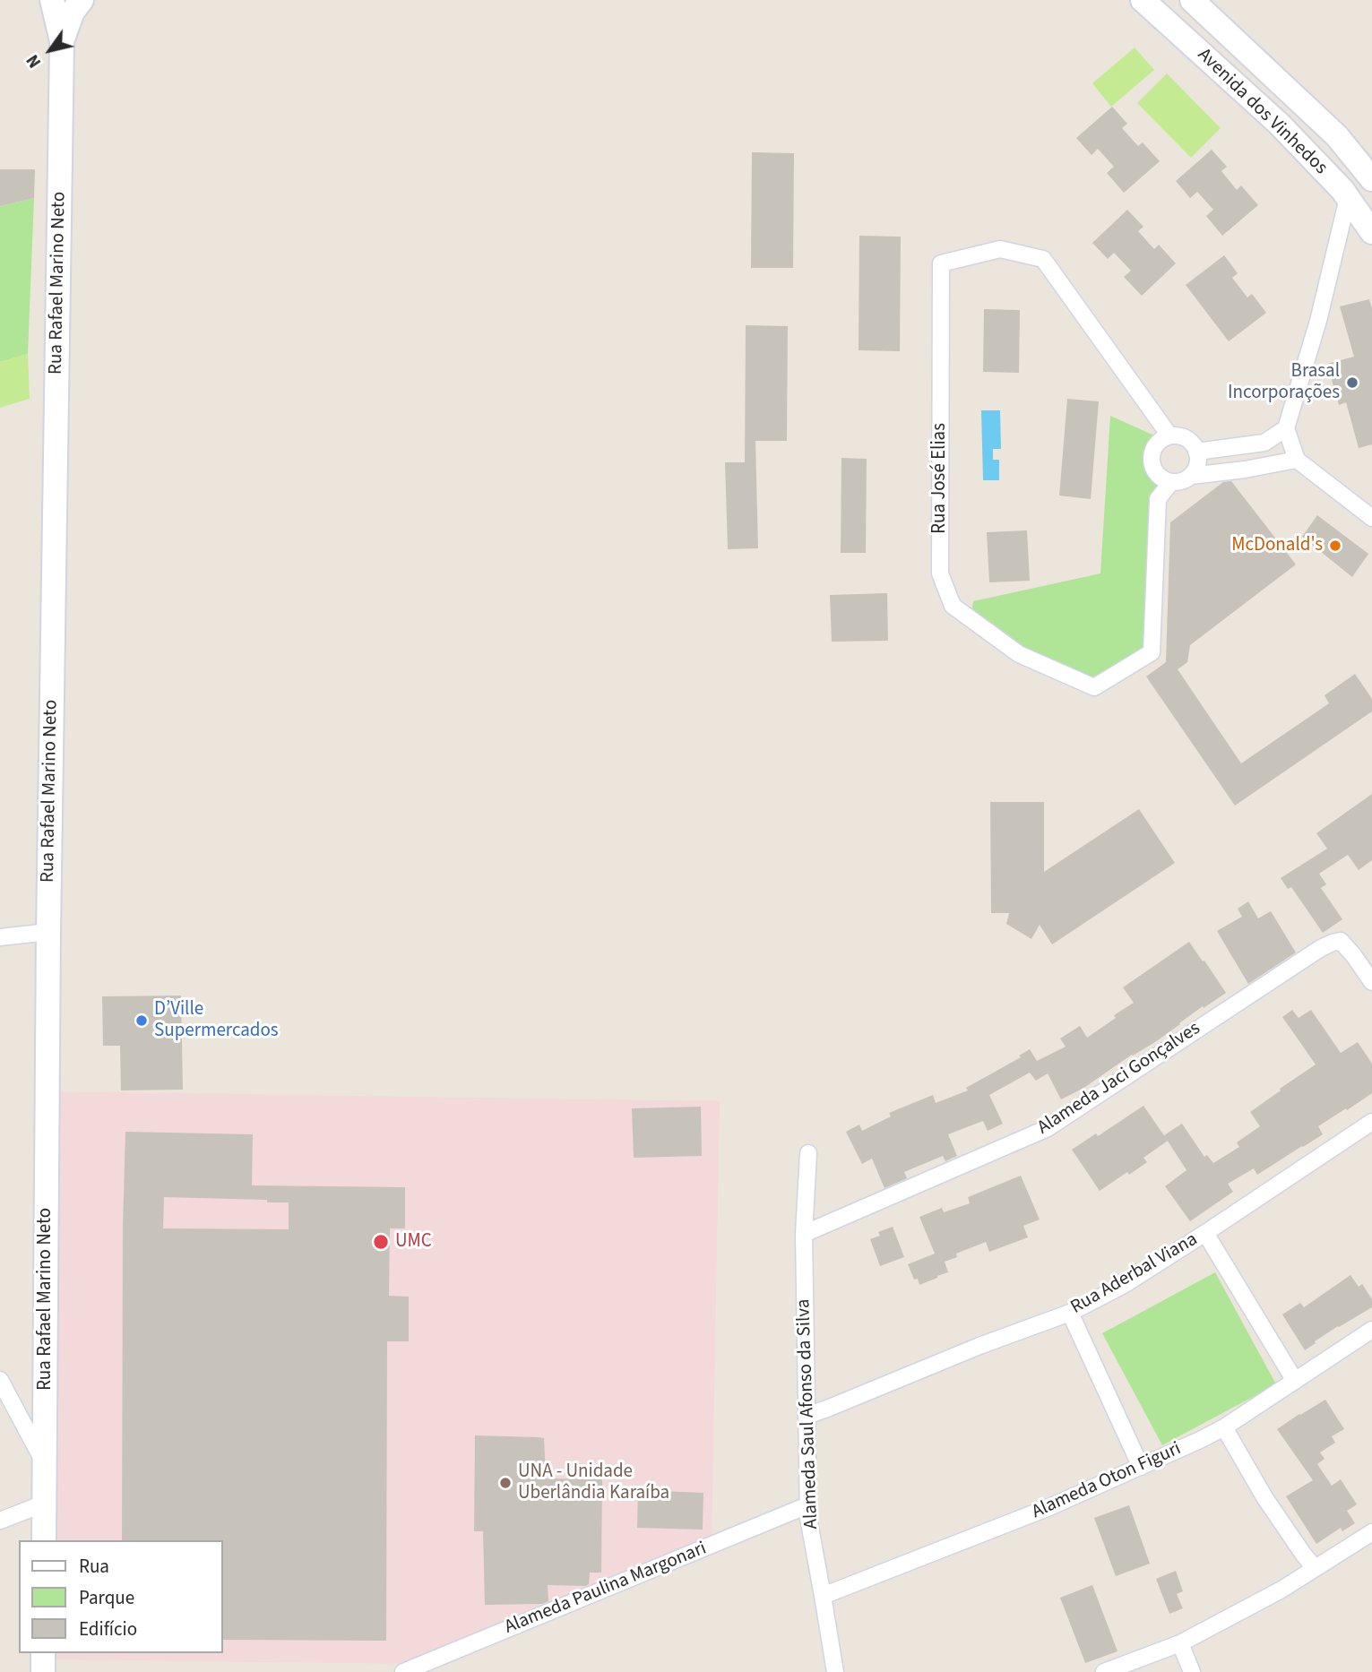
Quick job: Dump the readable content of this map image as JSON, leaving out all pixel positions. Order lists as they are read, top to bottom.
{
  "streets": {
    "street": [
      "Avenida dos Vinhedos",
      "Rua Rafael Marino Neto",
      "Rua José Elias",
      "Alameda Jaci Gonçalves",
      "Rua Aderbal Viana",
      "Alameda Saul Afonso da Silva",
      "Alameda Oton Figuri",
      "Alameda Paulina Margonari"
    ]
  },
  "crossings": [
    ["Alameda Jaci Gonçalves", "Alameda Saul Afonso da Silva"],
    ["Rua Aderbal Viana", "Alameda Saul Afonso da Silva"],
    ["Alameda Saul Afonso da Silva", "Alameda Oton Figuri"],
    ["Alameda Saul Afonso da Silva", "Alameda Paulina Margonari"]
  ],
  "places": [
    "Brasal Incorporações",
    "McDonald's",
    "D’Ville Supermercados",
    "UMC",
    "UNA - Unidade Uberlândia Karaíba"
  ],
  "legend": ["Rua", "Parque", "Edifício"],
  "north": "bottom left"
}
